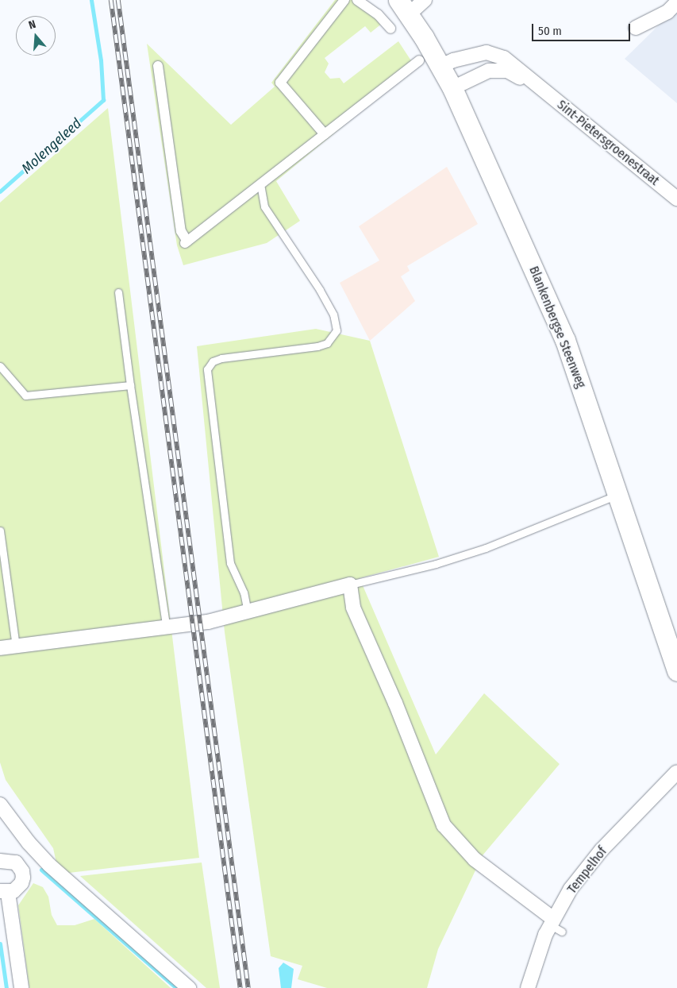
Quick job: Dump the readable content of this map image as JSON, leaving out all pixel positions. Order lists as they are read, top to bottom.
{
  "streets": {
    "main road": ["Blankenbergse Steenweg"],
    "street": ["Sint-Pietersgroenestraat", "Tempelhof"]
  },
  "crossings": [
    ["Sint-Pietersgroenestraat", "Blankenbergse Steenweg"]
  ],
  "water": ["Molengeleed"],
  "scale_bar": "50 m",
  "north": "top"
}
